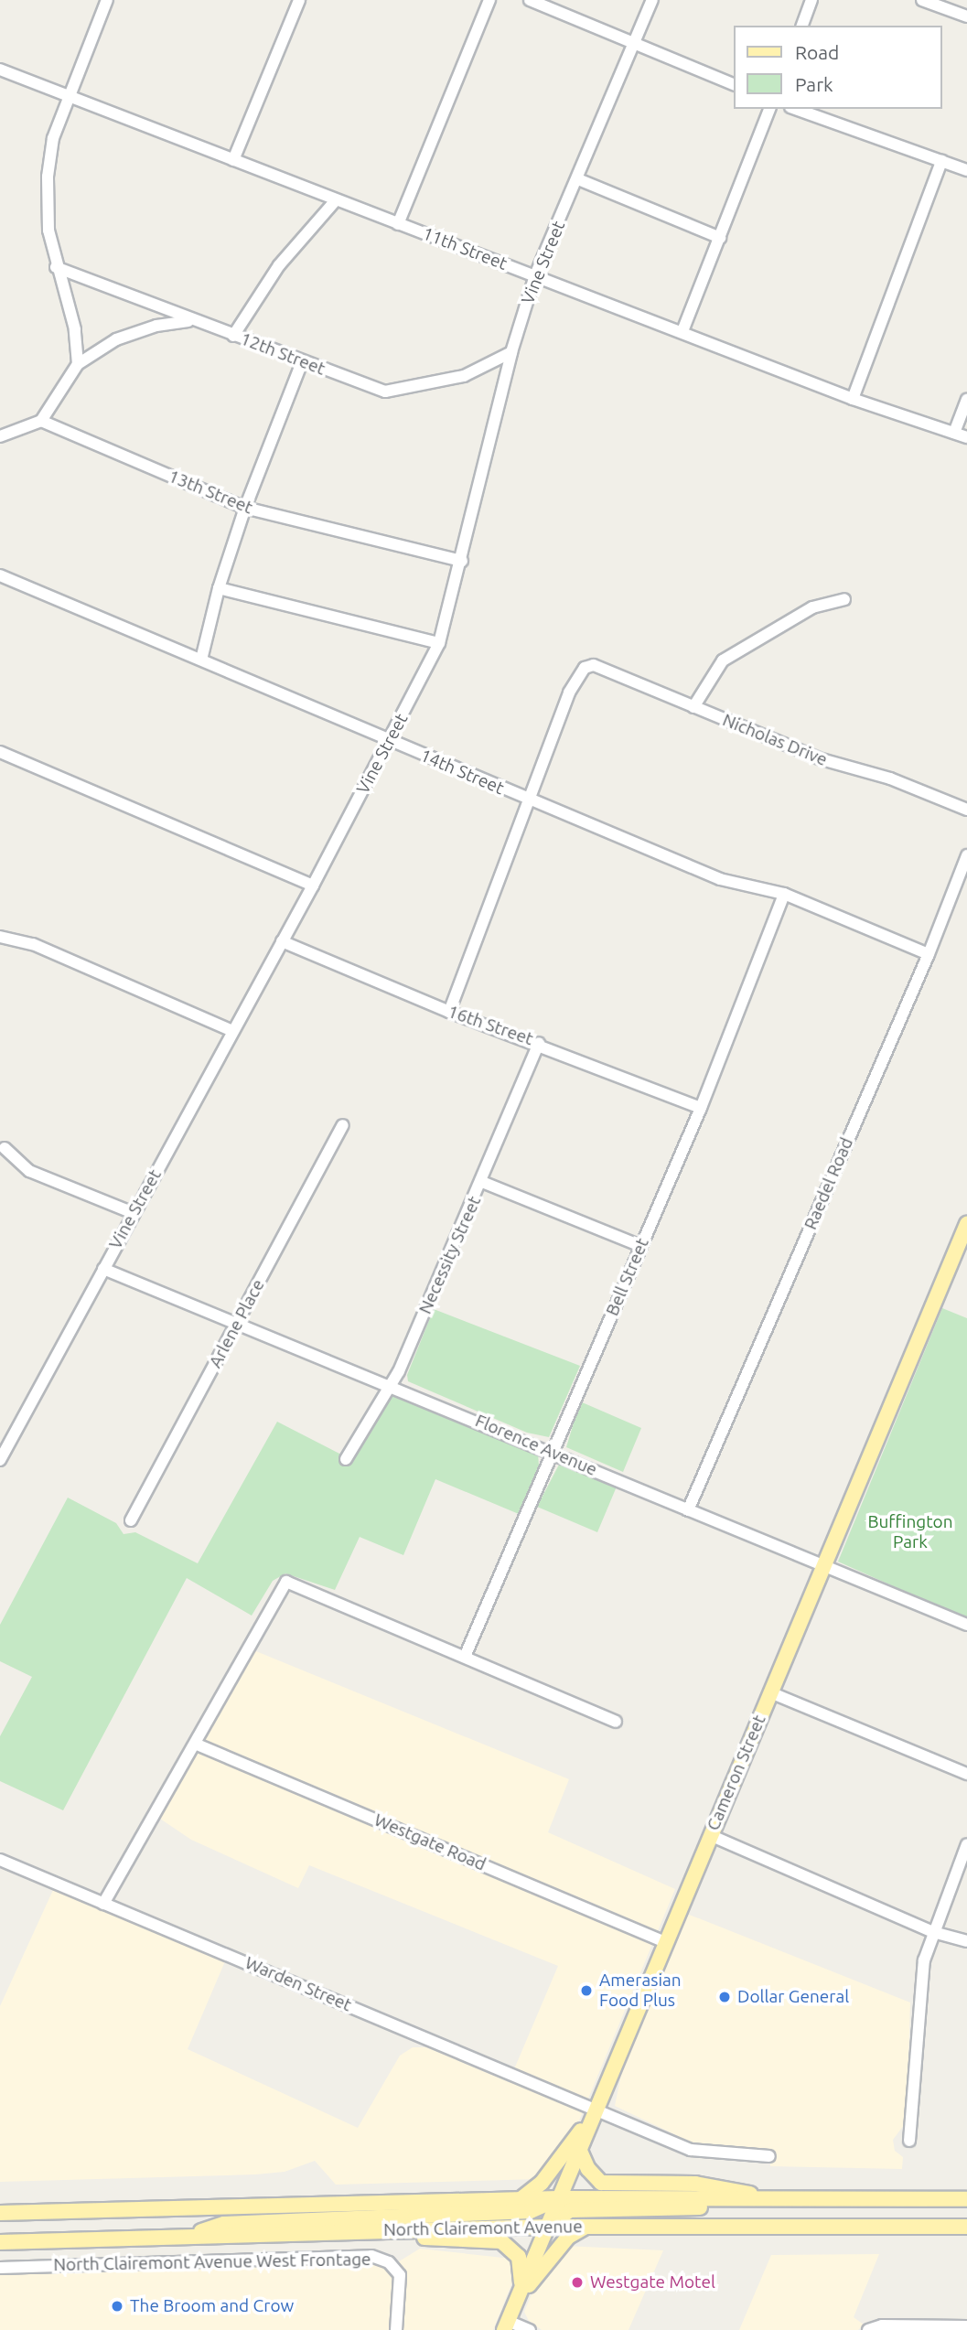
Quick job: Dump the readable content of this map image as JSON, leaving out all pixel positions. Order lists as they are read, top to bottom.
{
  "streets": {
    "main road": ["Cameron Street", "North Clairemont Avenue"],
    "street": [
      "11th Street",
      "Vine Street",
      "12th Street",
      "13th Street",
      "Nicholas Drive",
      "14th Street",
      "16th Street",
      "Raedel Road",
      "Necessity Street",
      "Bell Street",
      "Arlene Place",
      "Florence Avenue",
      "Westgate Road",
      "Warden Street",
      "North Clairemont Avenue West Frontage"
    ]
  },
  "crossings": [
    ["11th Street", "Vine Street"],
    ["Vine Street", "12th Street"],
    ["Vine Street", "13th Street"],
    ["Vine Street", "14th Street"],
    ["Vine Street", "16th Street"],
    ["Vine Street", "Florence Avenue"],
    ["Nicholas Drive", "14th Street"],
    ["14th Street", "Raedel Road"],
    ["14th Street", "Bell Street"],
    ["16th Street", "Necessity Street"],
    ["16th Street", "Bell Street"],
    ["Raedel Road", "Florence Avenue"],
    ["Necessity Street", "Florence Avenue"],
    ["Bell Street", "Florence Avenue"],
    ["Arlene Place", "Florence Avenue"],
    ["Florence Avenue", "Cameron Street"],
    ["Cameron Street", "Westgate Road"],
    ["Cameron Street", "Warden Street"],
    ["Cameron Street", "North Clairemont Avenue"]
  ],
  "parks": ["Buffington Park"],
  "places": [
    "Amerasian Food Plus",
    "Dollar General",
    "Westgate Motel",
    "The Broom and Crow"
  ],
  "legend": ["Road", "Park"]
}
